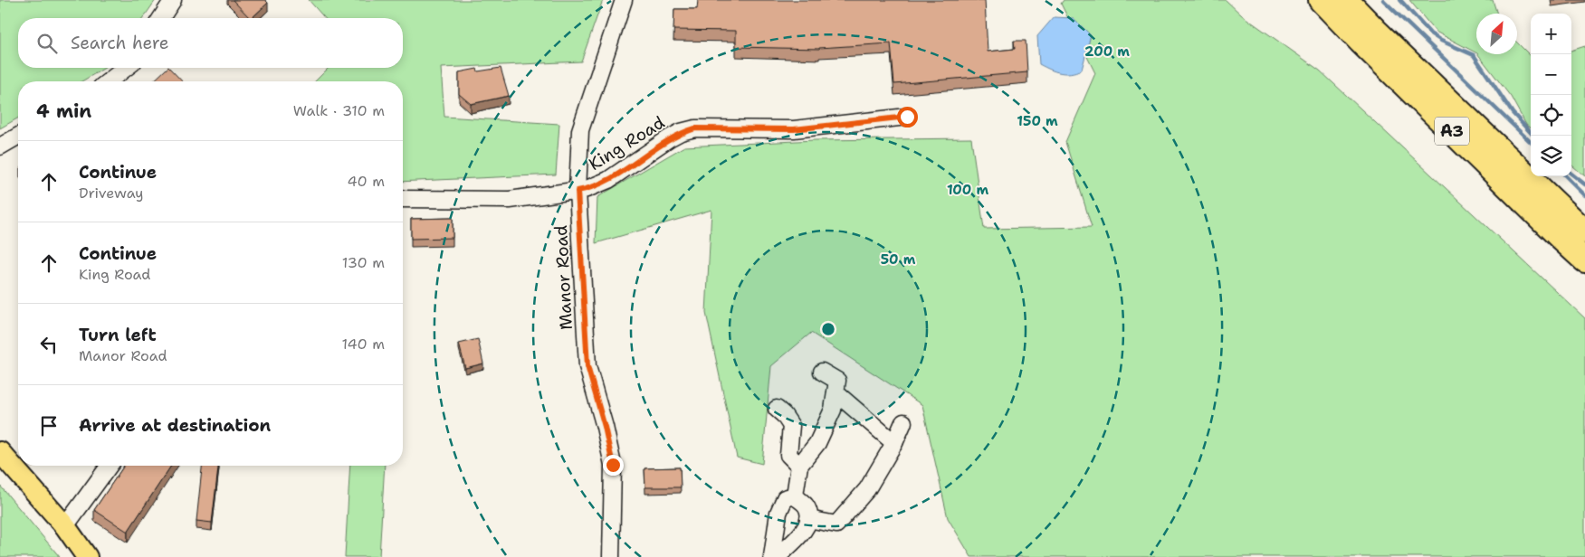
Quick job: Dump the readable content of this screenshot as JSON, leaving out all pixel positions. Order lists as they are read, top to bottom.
{
  "streets": {
    "highway": ["A3"],
    "street": ["King Road", "Manor Road"]
  },
  "crossings": [
    ["King Road", "Manor Road"]
  ],
  "north": "top right",
  "page": {
    "map_buttons": ["+", "−"],
    "search": "Search here",
    "heading": ["4 min", "Walk · 310 m"],
    "list": [
      ["Continue", "Driveway", "40 m"],
      ["Continue", "King Road", "130 m"],
      ["Turn left", "Manor Road", "140 m"],
      "Arrive at destination"
    ]
  },
  "rings": [
    "200 m",
    "150 m",
    "100 m",
    "50 m"
  ]
}
